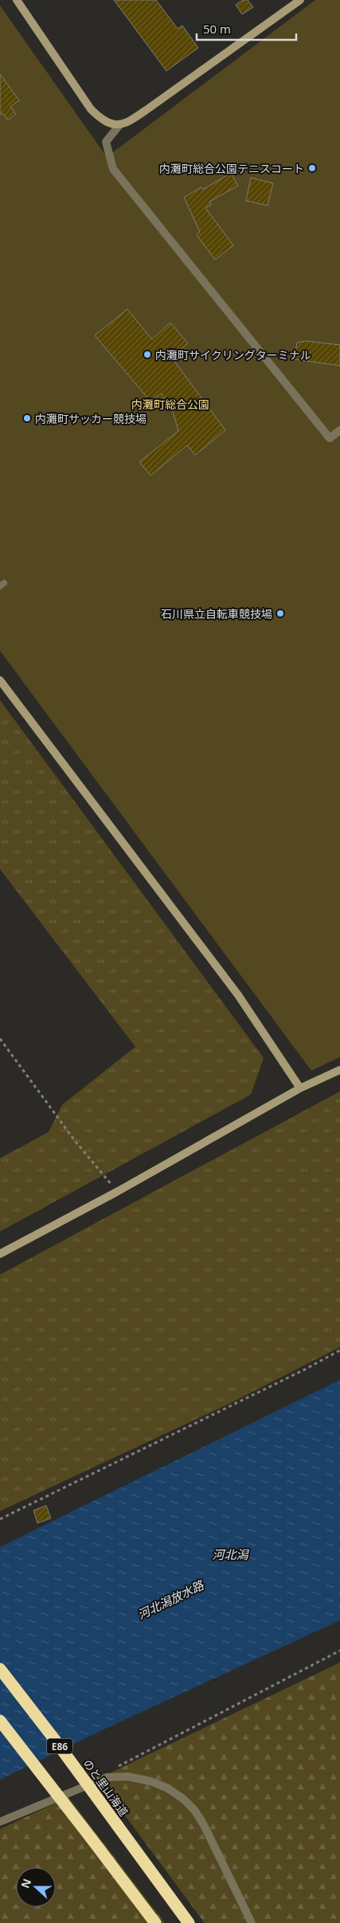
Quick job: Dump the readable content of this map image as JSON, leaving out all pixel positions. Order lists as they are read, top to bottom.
{
  "streets": {
    "highway": ["E86", "のと里山海道"]
  },
  "water": ["河北潟", "河北潟放水路"],
  "parks": ["内灘町総合公園"],
  "places": [
    "内灘町総合公園テニスコート",
    "内灘町サイクリングターミナル",
    "内灘町サッカー競技場",
    "石川県立自転車競技場"
  ],
  "scale_bar": "50 m",
  "north": "left"
}
